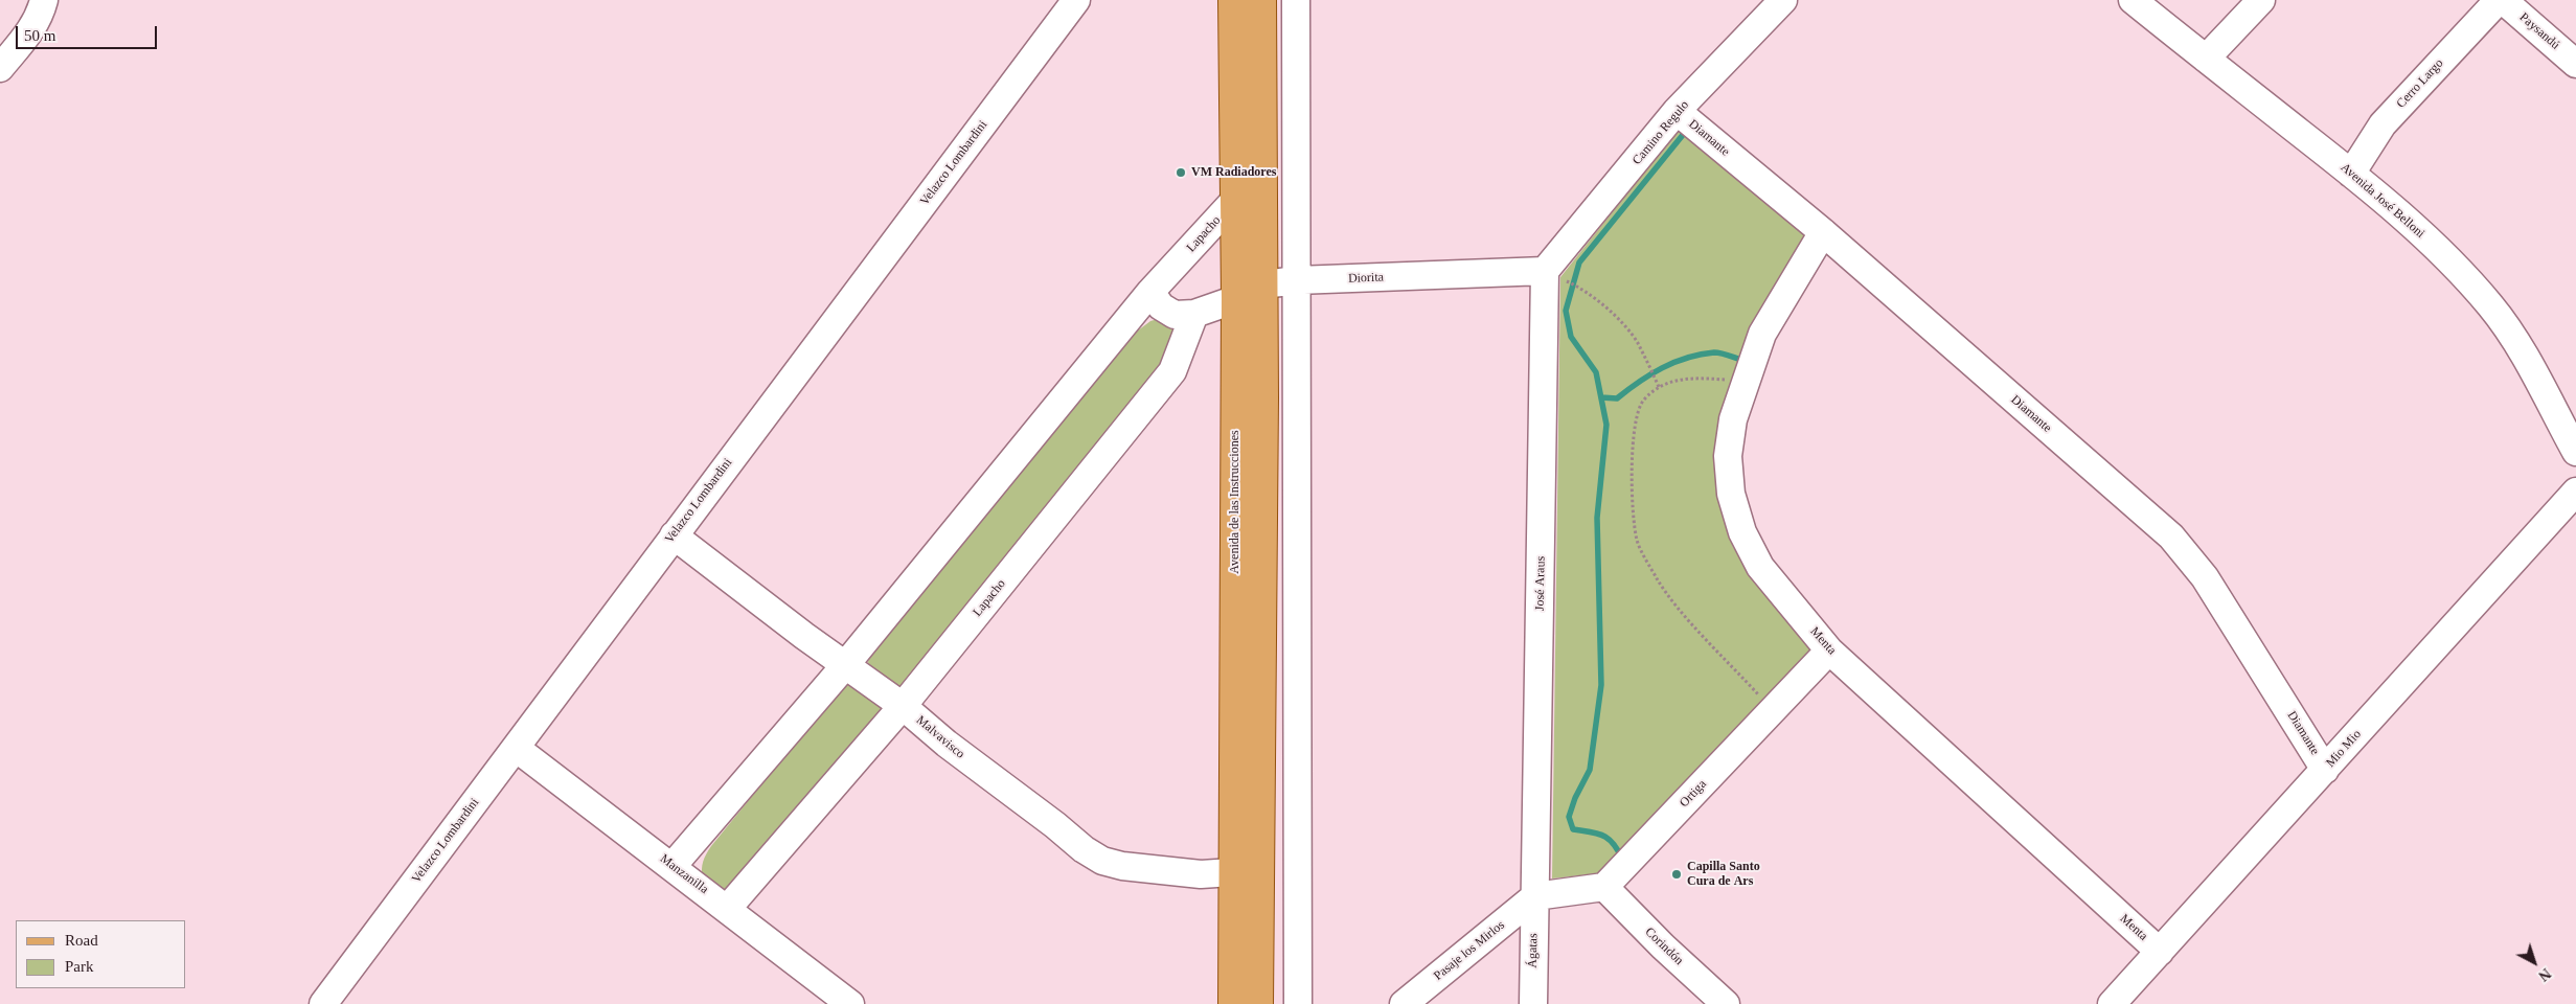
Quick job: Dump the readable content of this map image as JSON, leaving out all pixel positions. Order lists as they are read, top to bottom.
{
  "streets": {
    "main road": ["Avenida de las Instrucciones"],
    "street": [
      "Paysandú",
      "Cerro Largo",
      "Camino Regulo",
      "Diamante",
      "Velazco Lombardini",
      "Avenida José Belloni",
      "Lapacho",
      "Diorita",
      "José Araus",
      "Menta",
      "Malvavisco",
      "Mio Mio",
      "Ortiga",
      "Manzanilla",
      "Corindón",
      "Pasaje los Mirlos",
      "Ágatas"
    ]
  },
  "crossings": [
    ["Cerro Largo", "Avenida José Belloni"],
    ["Camino Regulo", "Diamante"],
    ["Camino Regulo", "Diorita"],
    ["Camino Regulo", "José Araus"],
    ["Diamante", "Menta"],
    ["Diamante", "Mio Mio"],
    ["Velazco Lombardini", "Malvavisco"],
    ["Velazco Lombardini", "Manzanilla"],
    ["Lapacho", "Diorita"],
    ["Lapacho", "Avenida de las Instrucciones"],
    ["Lapacho", "Malvavisco"],
    ["Lapacho", "Manzanilla"],
    ["Diorita", "Avenida de las Instrucciones"],
    ["Diorita", "José Araus"],
    ["Avenida de las Instrucciones", "Malvavisco"],
    ["José Araus", "Pasaje los Mirlos"],
    ["José Araus", "Ágatas"],
    ["Menta", "Mio Mio"],
    ["Menta", "Ortiga"],
    ["Ortiga", "Corindón"],
    ["Pasaje los Mirlos", "Ágatas"]
  ],
  "places": ["VM Radiadores", "Capilla Santo Cura de Ars"],
  "legend": ["Road", "Park"],
  "scale_bar": "50 m",
  "north": "bottom right"
}
